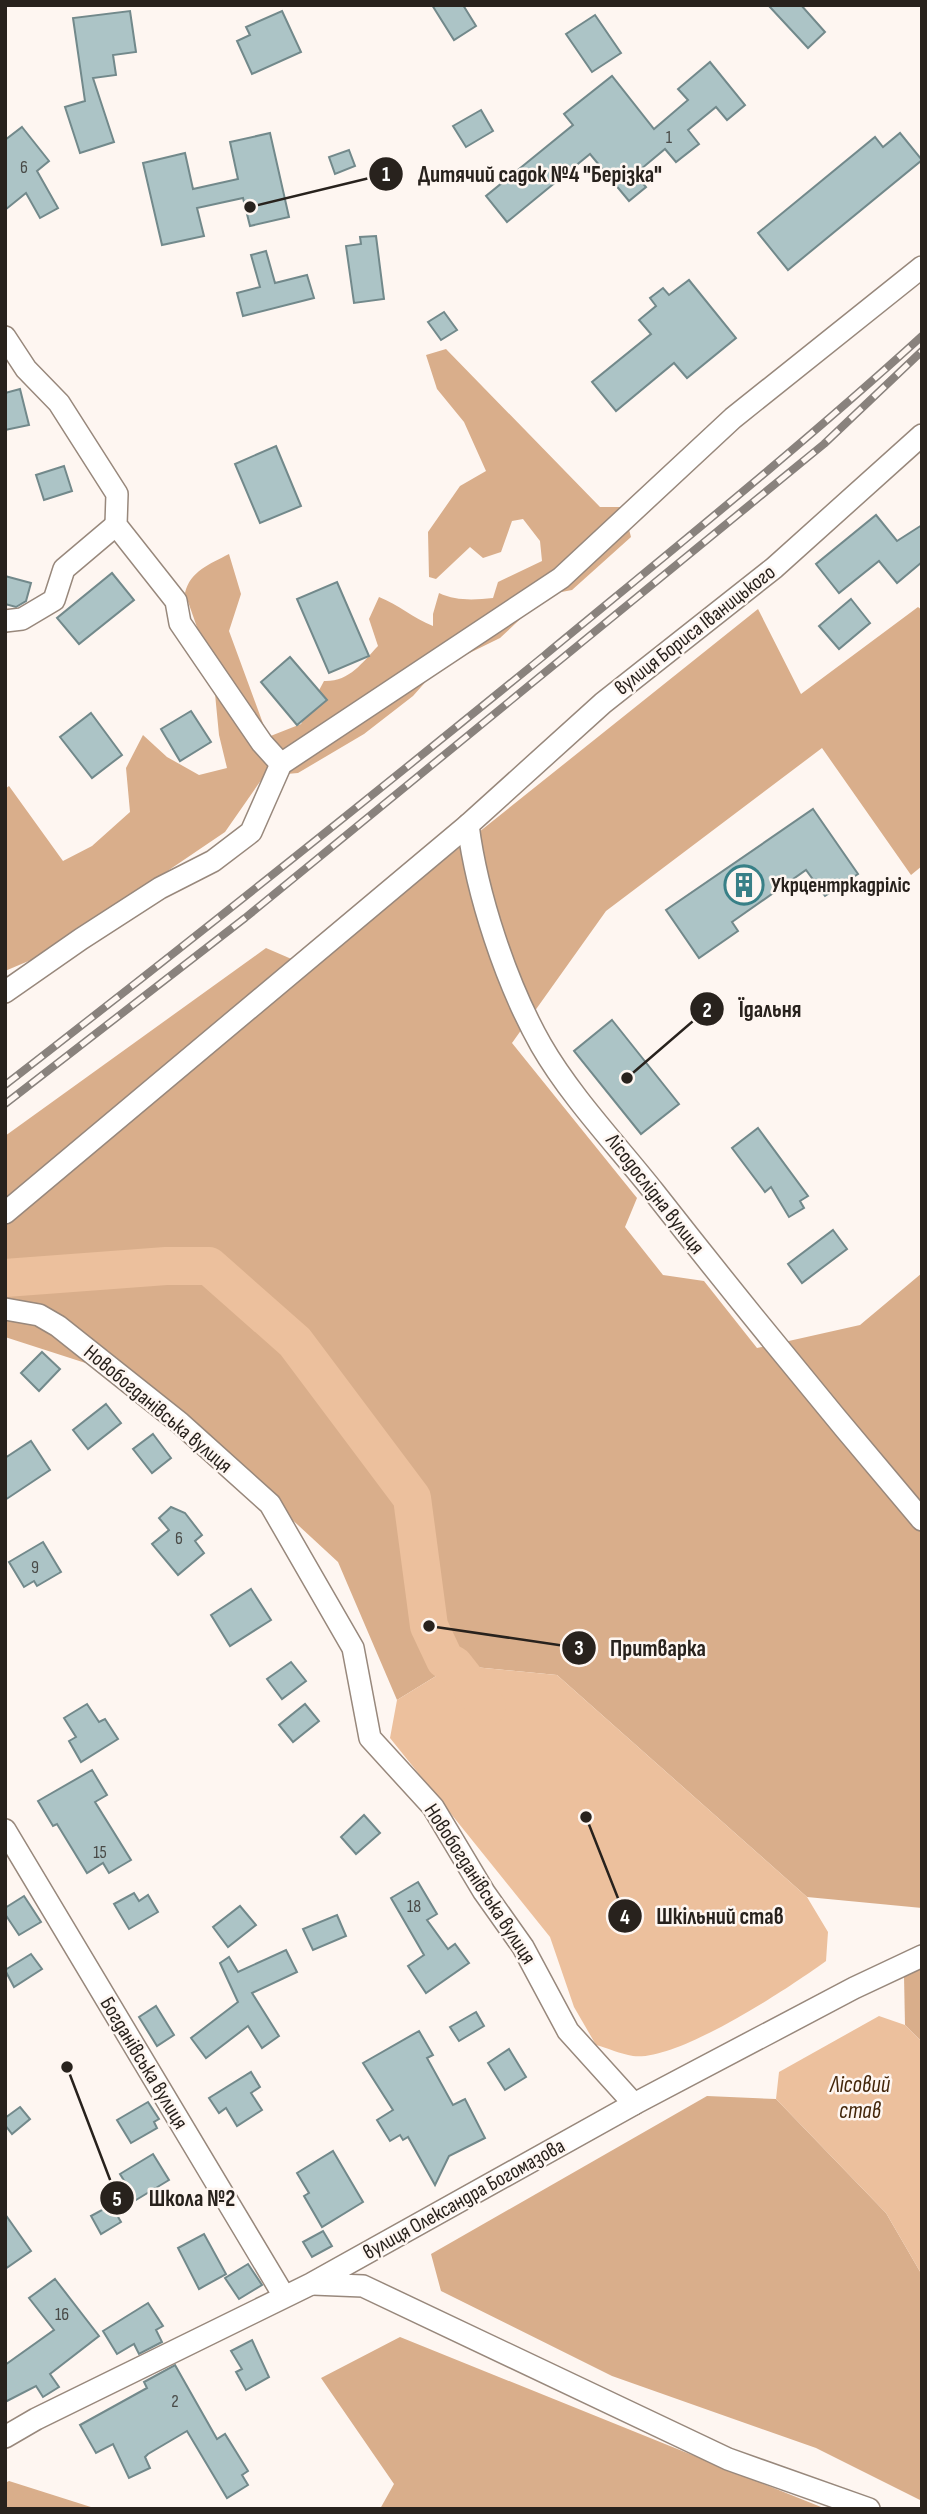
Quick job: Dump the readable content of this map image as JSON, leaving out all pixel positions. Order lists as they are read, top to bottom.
{
  "streets": {
    "street": [
      "вулиця Бориса Іваницького",
      "Лісодослідна вулиця",
      "Новобогданівська вулиця",
      "Богданівська вулиця",
      "вулиця Олександра Богомазова"
    ]
  },
  "crossings": [
    ["вулиця Бориса Іваницького", "Лісодослідна вулиця"],
    ["Новобогданівська вулиця", "вулиця Олександра Богомазова"],
    ["Богданівська вулиця", "вулиця Олександра Богомазова"]
  ],
  "water": ["Лісовий став"],
  "places": {
    "other": [
      "Дитячий садок №4 \"Берізка\"",
      "Їдальня",
      "Притварка",
      "Шкільний став",
      "Школа №2"
    ],
    "building": ["Укрцентркадріліс"]
  },
  "house_numbers": [
    "1",
    "6",
    "6",
    "9",
    "15",
    "18",
    "16",
    "2"
  ]
}
